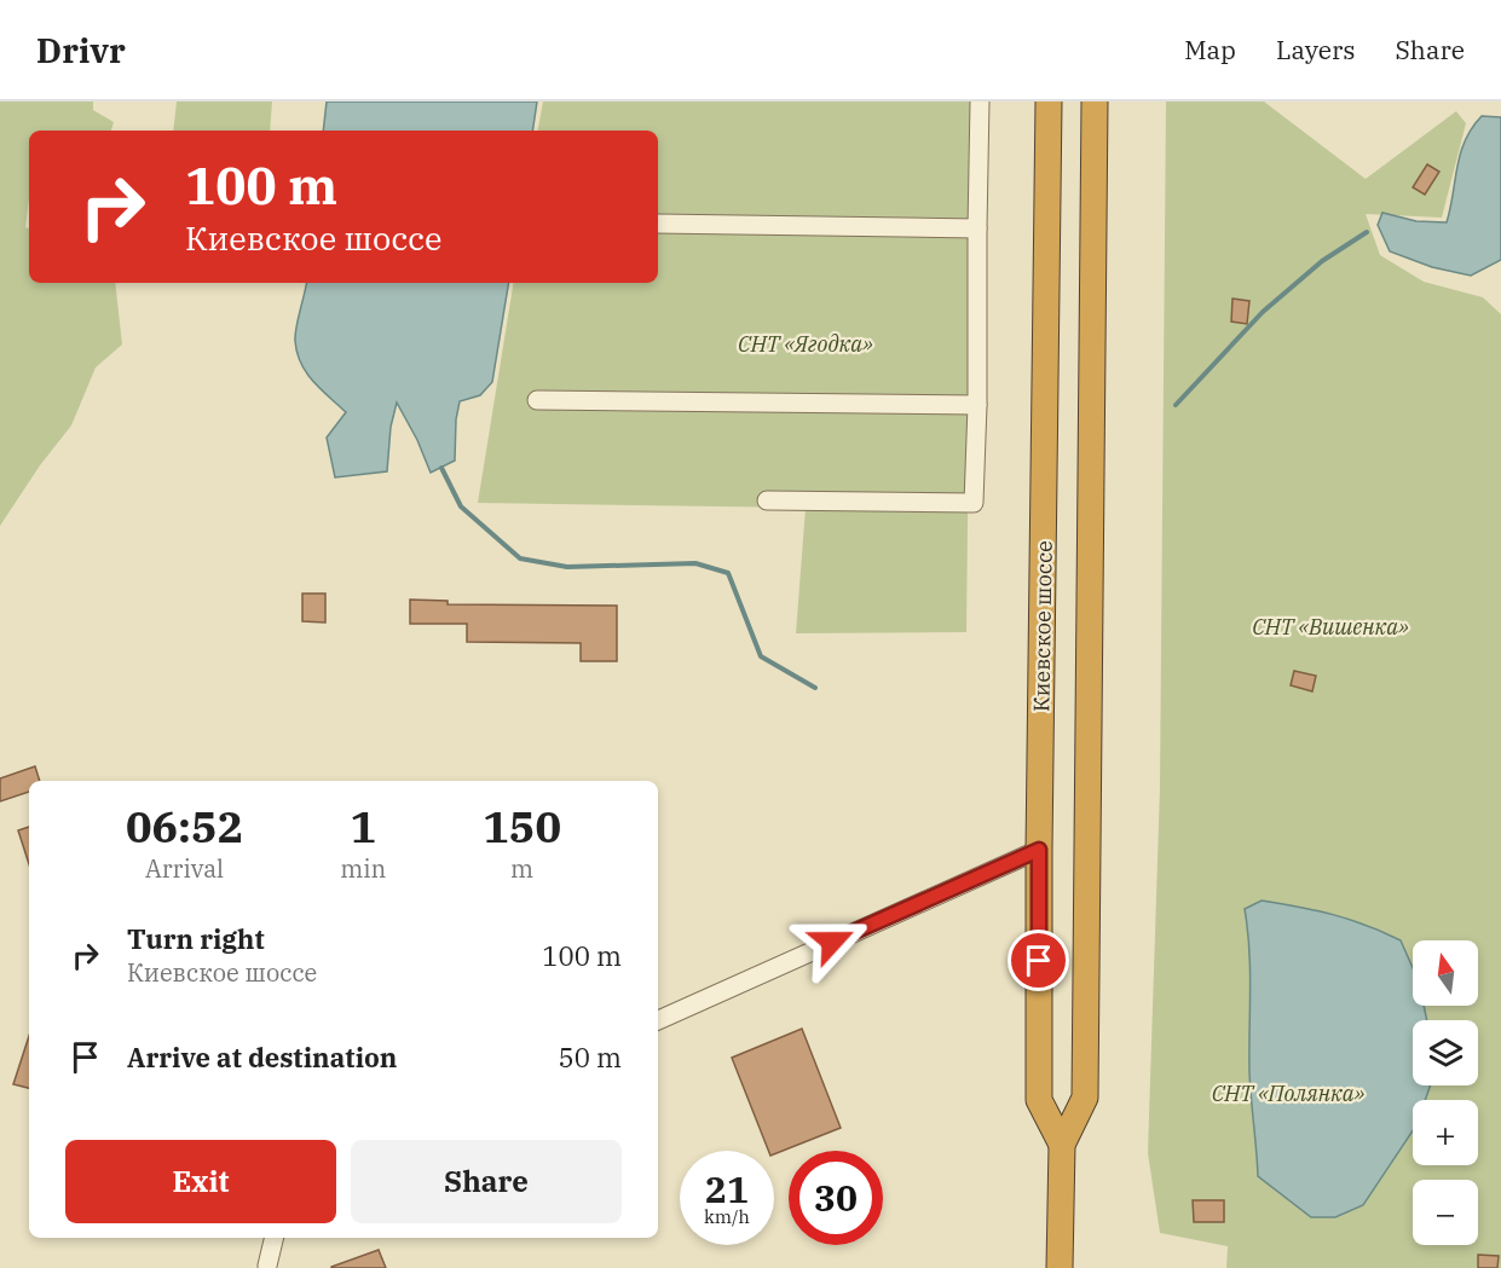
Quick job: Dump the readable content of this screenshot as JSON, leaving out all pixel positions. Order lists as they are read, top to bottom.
{
  "streets": {
    "highway": ["Киевское шоссе"]
  },
  "parks": ["СНТ «Ягодка»", "СНТ «Вишенка»", "СНТ «Полянка»"],
  "north": "top",
  "page": {
    "header": "Drivr",
    "nav": ["Map", "Layers", "Share"],
    "turn": ["100 m", "Киевское шоссе"],
    "eta": [
      "06:52",
      "Arrival",
      "1",
      "min",
      "150",
      "m"
    ],
    "list": [
      {
        "name": "Turn right",
        "note": "Киевское шоссе",
        "value": "100 m"
      },
      {
        "name": "Arrive at destination",
        "value": "50 m"
      }
    ],
    "map_buttons": ["+", "−"],
    "buttons": ["Exit", "Share"],
    "speed": "21 km/h",
    "limit": "30"
  }
}
